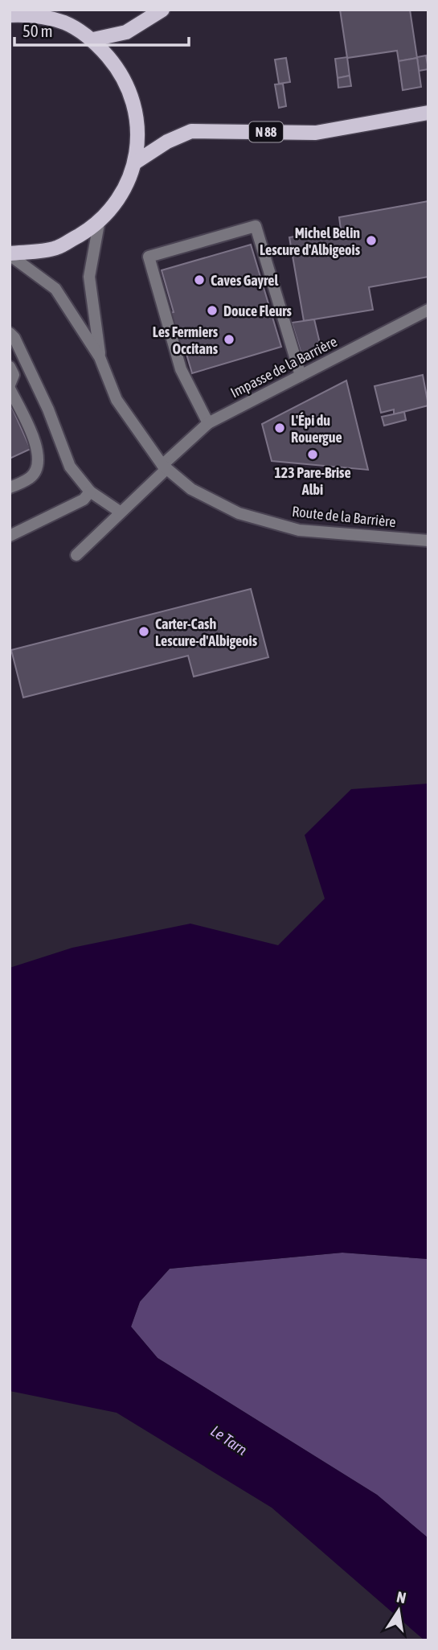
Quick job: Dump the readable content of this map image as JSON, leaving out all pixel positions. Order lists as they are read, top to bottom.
{
  "streets": {
    "main road": ["N 88"],
    "street": ["Impasse de la Barrière", "Route de la Barrière"]
  },
  "crossings": [
    ["Impasse de la Barrière", "Route de la Barrière"]
  ],
  "water": ["Le Tarn"],
  "places": [
    "Michel Belin Lescure d'Albigeois",
    "Caves Gayrel",
    "Douce Fleurs",
    "Les Fermiers Occitans",
    "L'Épi du Rouergue",
    "123 Pare-Brise Albi",
    "Carter-Cash Lescure-d'Albigeois"
  ],
  "scale_bar": "50 m",
  "north": "top"
}
